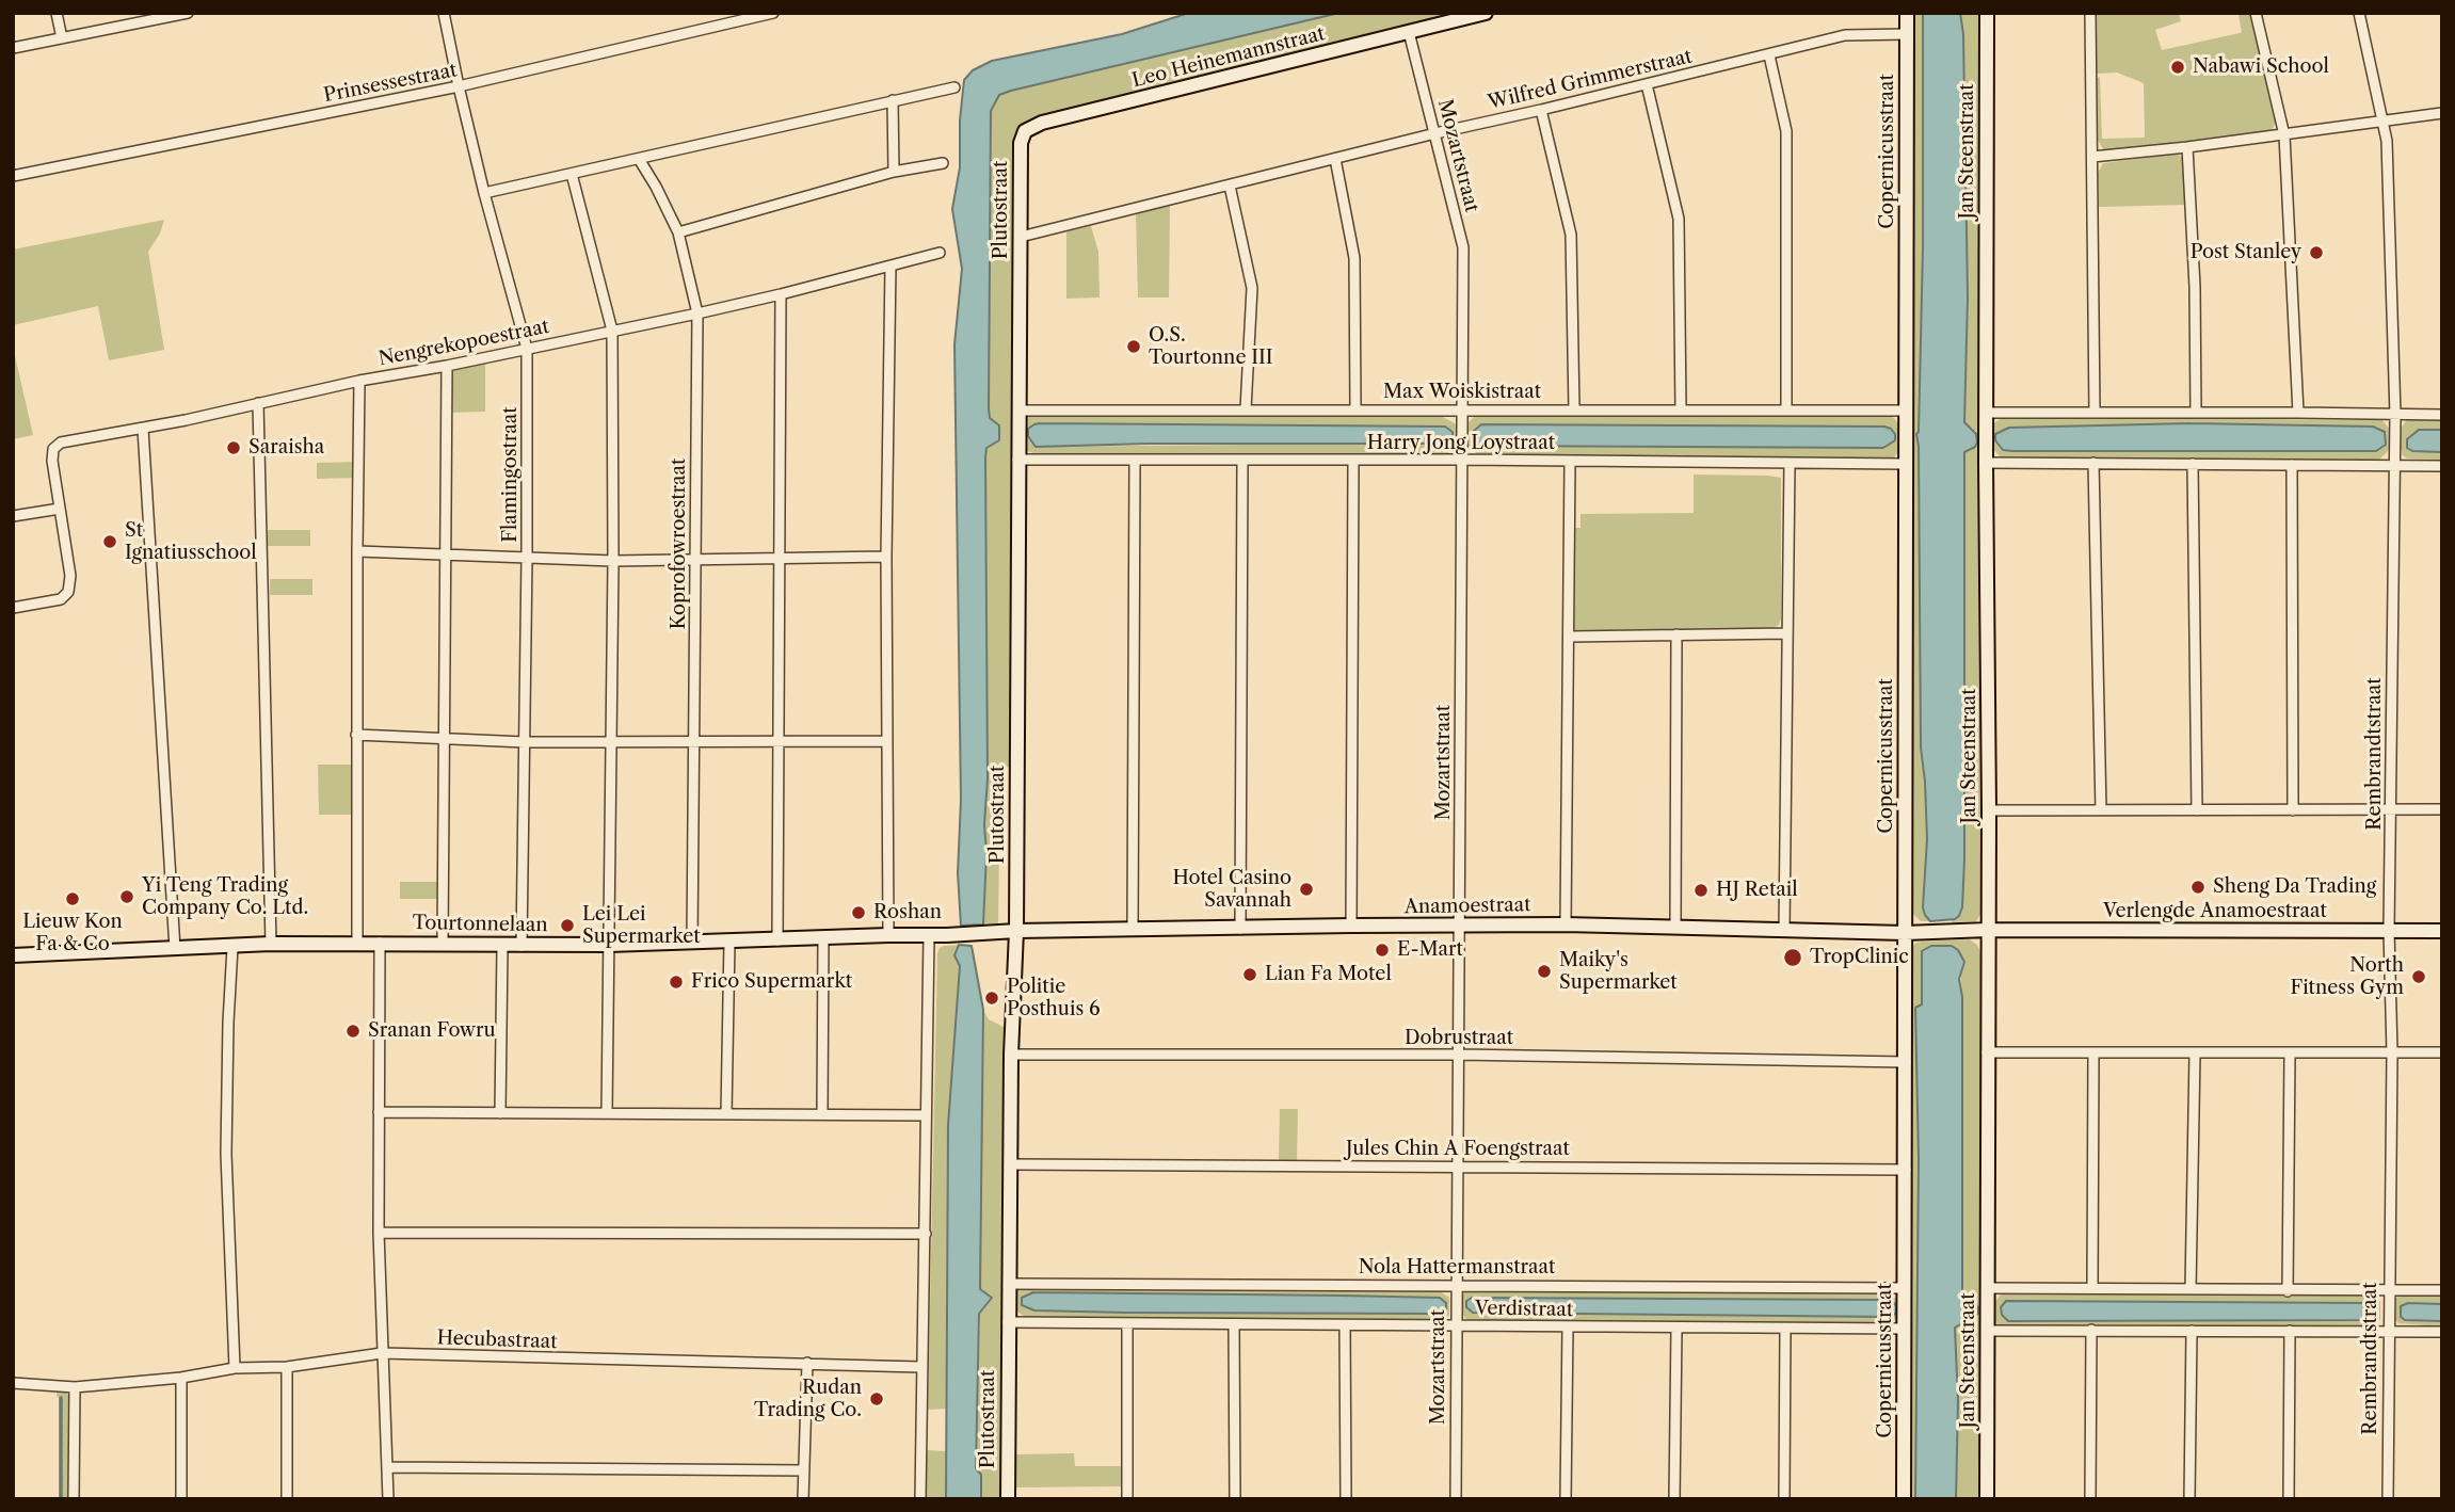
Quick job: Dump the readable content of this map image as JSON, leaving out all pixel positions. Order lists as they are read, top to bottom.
{
  "streets": {
    "street": [
      "Leo Heinemannstraat",
      "Wilfred Grimmerstraat",
      "Prinsessestraat",
      "Copernicusstraat",
      "Jan Steenstraat",
      "Mozartstraat",
      "Plutostraat",
      "Nengrekopoestraat",
      "Max Woiskistraat",
      "Harry Jong Loystraat",
      "Flamingostraat",
      "Koprofowroestraat",
      "Rembrandtstraat",
      "Anamoestraat",
      "Verlengde Anamoestraat",
      "Tourtonnelaan",
      "Dobrustraat",
      "Jules Chin A Foengstraat",
      "Nola Hattermanstraat",
      "Verdistraat",
      "Hecubastraat"
    ]
  },
  "crossings": [
    ["Leo Heinemannstraat", "Mozartstraat"],
    ["Leo Heinemannstraat", "Plutostraat"],
    ["Wilfred Grimmerstraat", "Copernicusstraat"],
    ["Wilfred Grimmerstraat", "Mozartstraat"],
    ["Wilfred Grimmerstraat", "Plutostraat"],
    ["Prinsessestraat", "Flamingostraat"],
    ["Copernicusstraat", "Max Woiskistraat"],
    ["Copernicusstraat", "Harry Jong Loystraat"],
    ["Copernicusstraat", "Anamoestraat"],
    ["Copernicusstraat", "Dobrustraat"],
    ["Copernicusstraat", "Jules Chin A Foengstraat"],
    ["Copernicusstraat", "Nola Hattermanstraat"],
    ["Copernicusstraat", "Verdistraat"],
    ["Jan Steenstraat", "Anamoestraat"],
    ["Jan Steenstraat", "Verlengde Anamoestraat"],
    ["Mozartstraat", "Max Woiskistraat"],
    ["Mozartstraat", "Harry Jong Loystraat"],
    ["Mozartstraat", "Anamoestraat"],
    ["Mozartstraat", "Dobrustraat"],
    ["Mozartstraat", "Jules Chin A Foengstraat"],
    ["Mozartstraat", "Nola Hattermanstraat"],
    ["Mozartstraat", "Verdistraat"],
    ["Plutostraat", "Max Woiskistraat"],
    ["Plutostraat", "Harry Jong Loystraat"],
    ["Plutostraat", "Anamoestraat"],
    ["Plutostraat", "Dobrustraat"],
    ["Plutostraat", "Jules Chin A Foengstraat"],
    ["Plutostraat", "Nola Hattermanstraat"],
    ["Plutostraat", "Verdistraat"],
    ["Nengrekopoestraat", "Flamingostraat"],
    ["Nengrekopoestraat", "Koprofowroestraat"],
    ["Flamingostraat", "Tourtonnelaan"],
    ["Koprofowroestraat", "Tourtonnelaan"],
    ["Rembrandtstraat", "Verlengde Anamoestraat"],
    ["Anamoestraat", "Verlengde Anamoestraat"],
    ["Anamoestraat", "Tourtonnelaan"]
  ],
  "places": [
    "Nabawi School",
    "Post Stanley",
    "O.S. Tourtonne III",
    "Saraisha",
    "St Ignatiusschool",
    "Sheng Da Trading",
    "Hotel Casino Savannah",
    "HJ Retail",
    "Yi Teng Trading Company Co. Ltd.",
    "Lieuw Kon Fa & Co",
    "Roshan",
    "Lei Lei Supermarket",
    "E-Mart",
    "TropClinic",
    "Maiky's Supermarket",
    "Lian Fa Motel",
    "North Fitness Gym",
    "Frico Supermarkt",
    "Politie Posthuis 6",
    "Sranan Fowru",
    "Rudan Trading Co."
  ]
}
